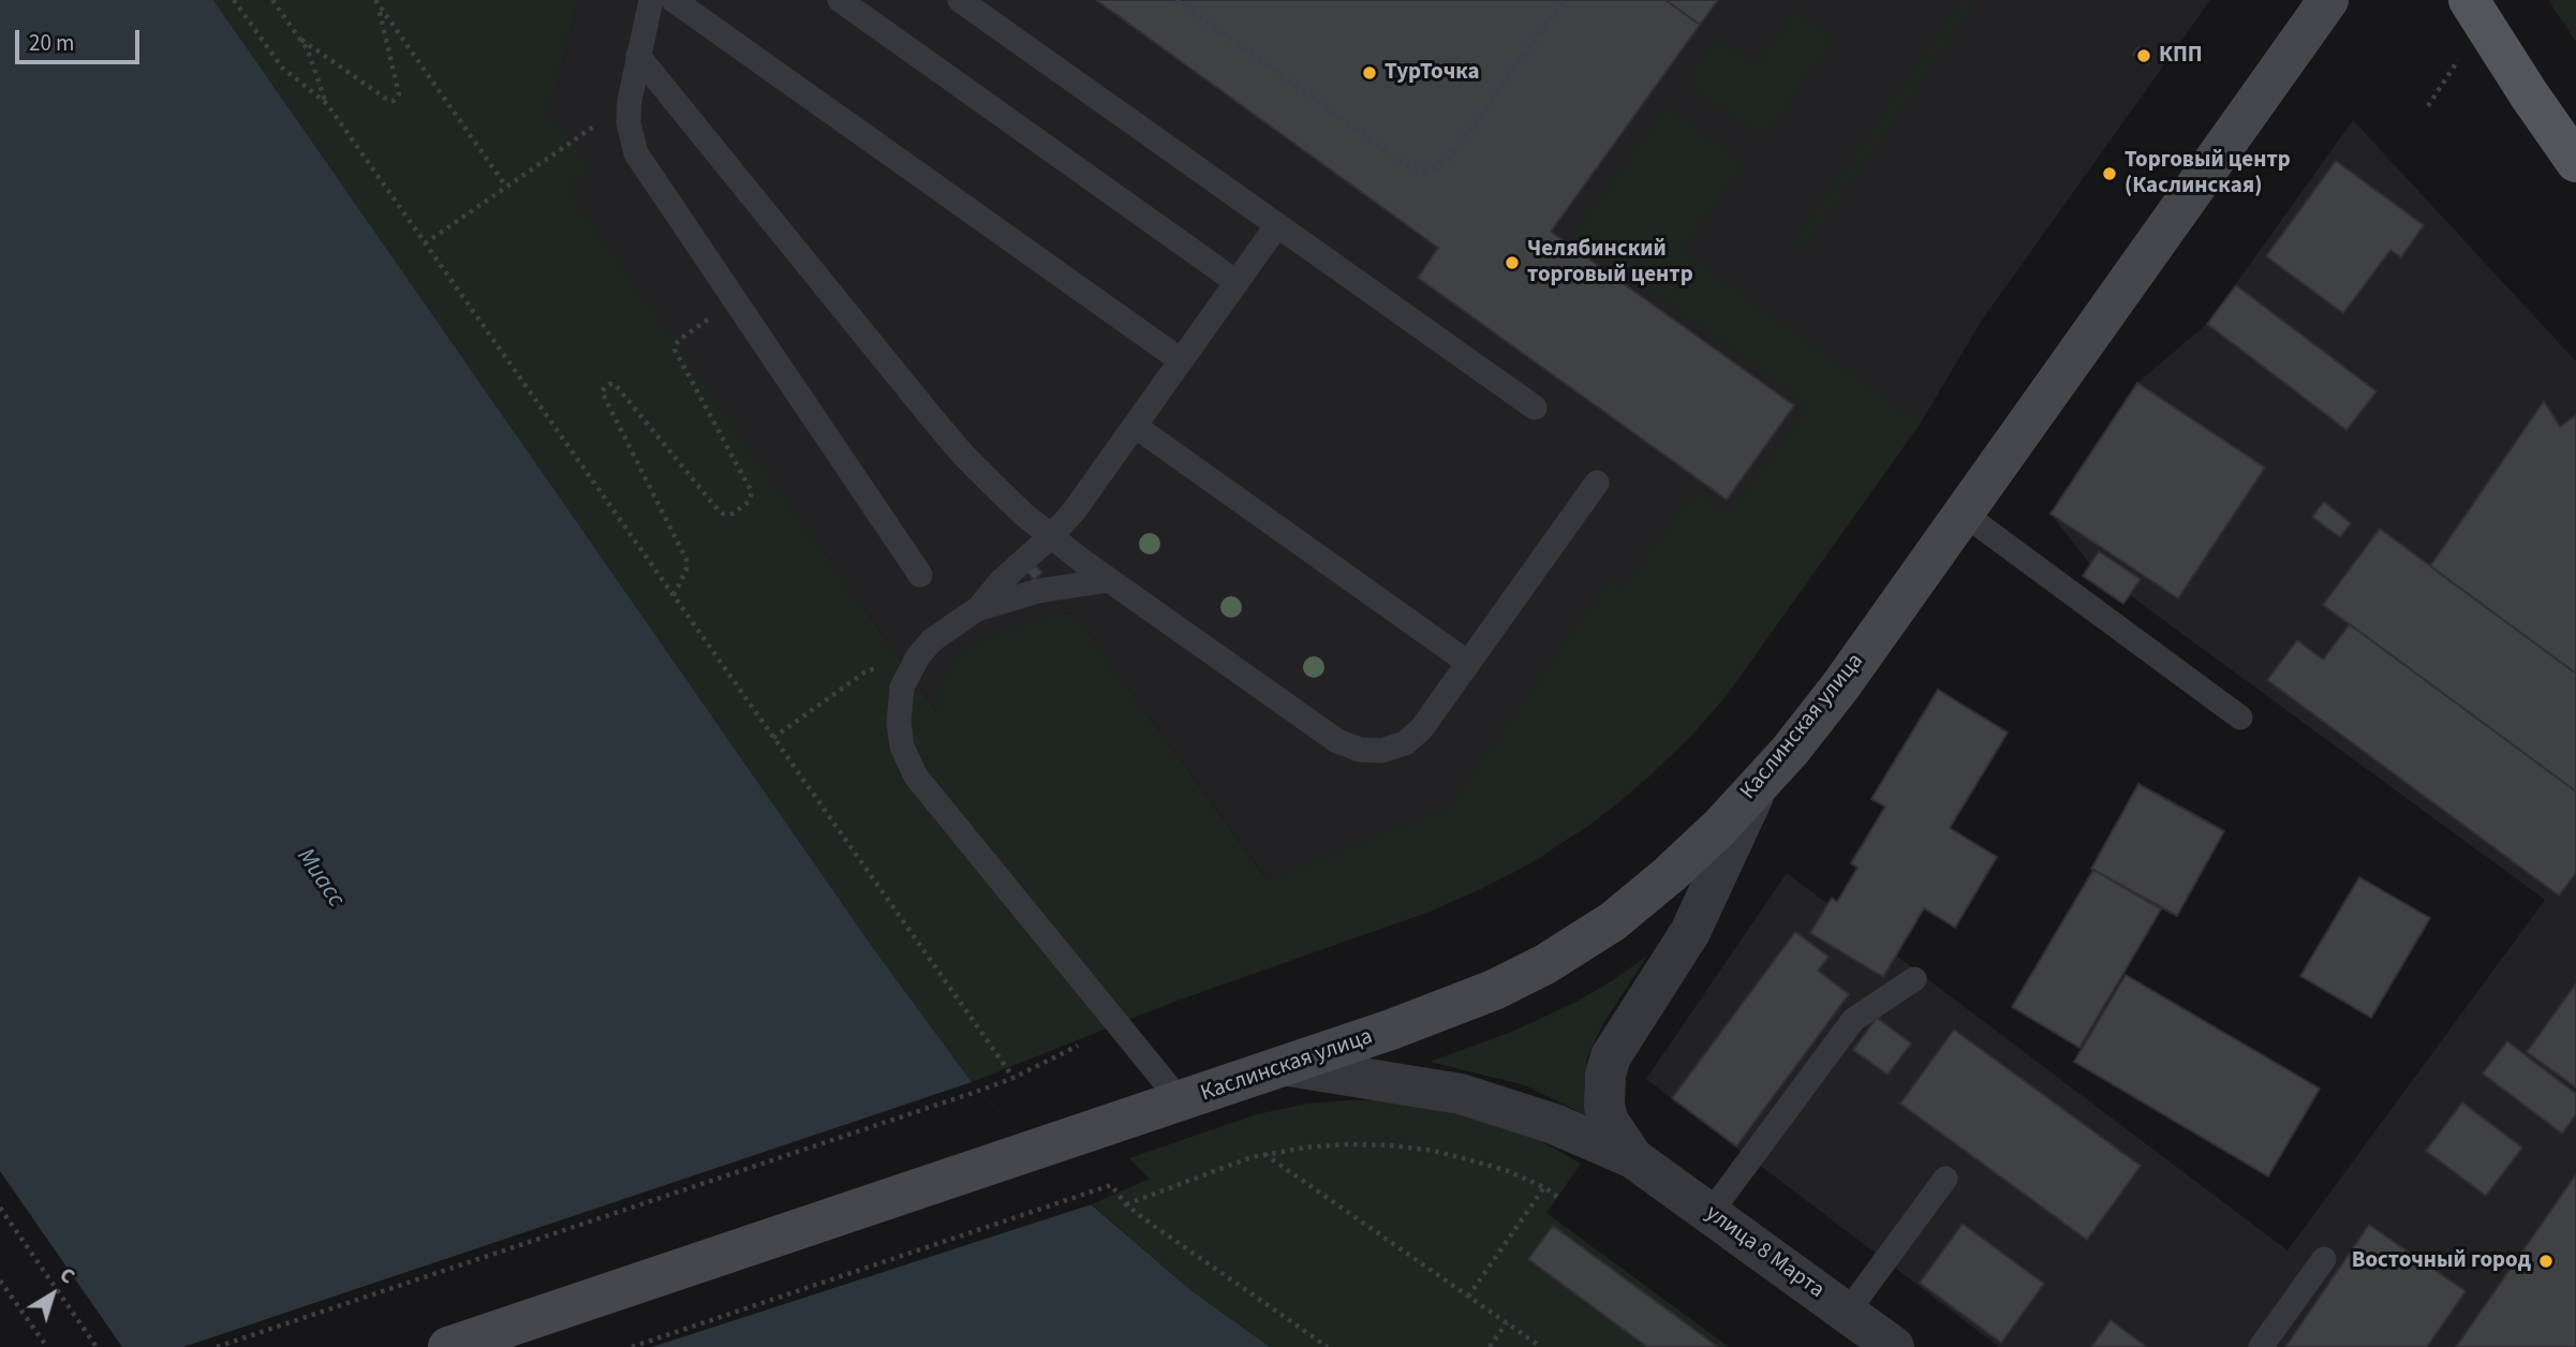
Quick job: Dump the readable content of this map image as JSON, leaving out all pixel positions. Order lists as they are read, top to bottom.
{
  "streets": {
    "main road": ["Каслинская улица"],
    "street": ["улица 8 Марта"]
  },
  "water": ["Миасс"],
  "places": [
    "КПП",
    "ТурТочка",
    "Торговый центр (Каслинская)",
    "Челябинский торговый центр",
    "Восточный город"
  ],
  "scale_bar": "20 m",
  "north": "top right"
}
